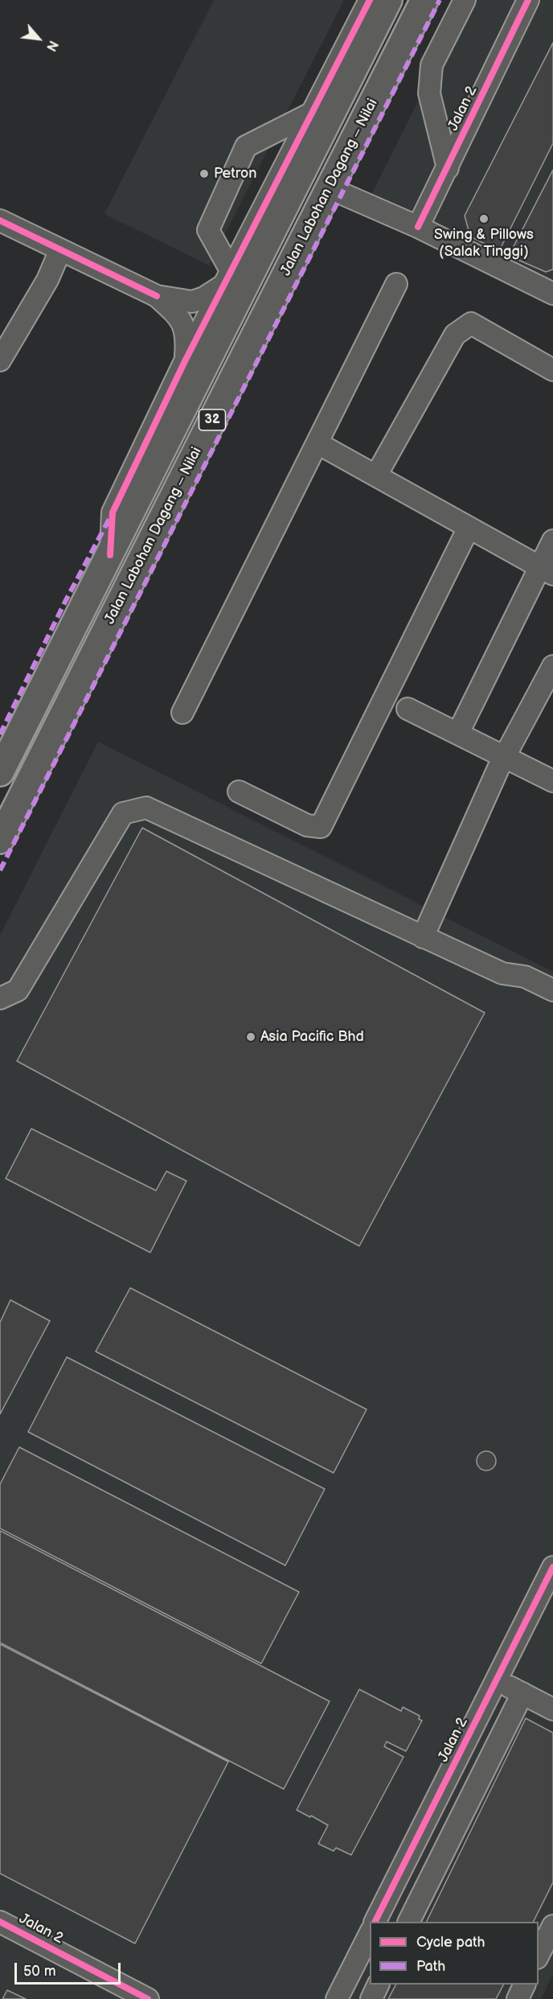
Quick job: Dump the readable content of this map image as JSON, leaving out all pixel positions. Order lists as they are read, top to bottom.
{
  "streets": {
    "main road": ["Jalan Labohan Dagang ‒ Nilai", "32"],
    "street": ["Jalan 2"]
  },
  "places": ["Petron", "Swing & Pillows (Salak Tinggi)", "Asia Pacific Bhd"],
  "legend": ["Cycle path", "Path"],
  "scale_bar": "50 m",
  "north": "bottom right"
}
